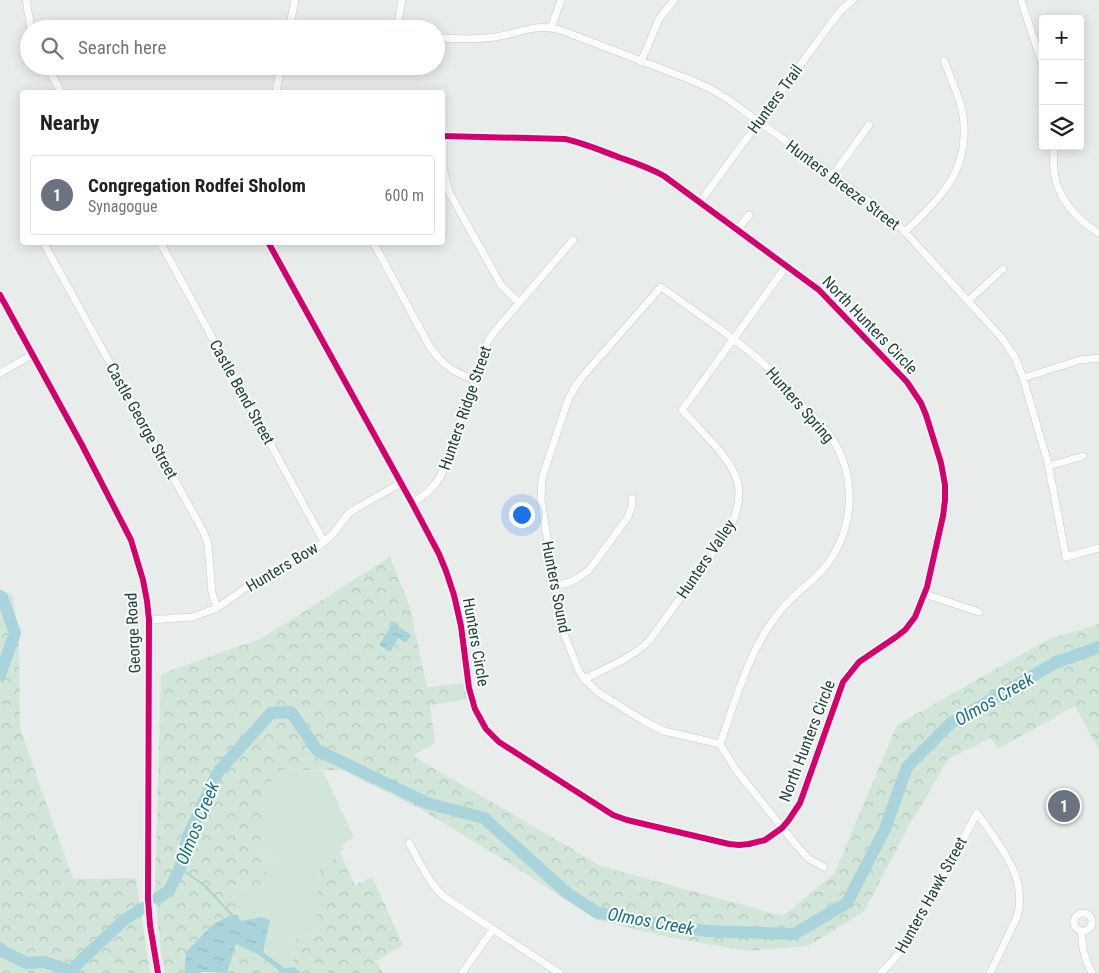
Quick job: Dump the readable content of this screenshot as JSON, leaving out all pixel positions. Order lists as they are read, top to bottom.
{
  "streets": {
    "street": [
      "Hunters Trail",
      "Hunters Breeze Street",
      "North Hunters Circle",
      "Castle Bend Street",
      "Hunters Spring",
      "Hunters Ridge Street",
      "Castle George Street",
      "Hunters Valley",
      "Hunters Bow",
      "Hunters Sound",
      "George Road",
      "Hunters Circle",
      "Hunters Hawk Street"
    ]
  },
  "crossings": [
    ["Hunters Trail", "Hunters Breeze Street"],
    ["Hunters Trail", "North Hunters Circle"],
    ["North Hunters Circle", "Hunters Circle"],
    ["Castle Bend Street", "Hunters Bow"],
    ["Hunters Spring", "Hunters Valley"],
    ["Hunters Spring", "Hunters Sound"],
    ["Hunters Ridge Street", "Hunters Circle"],
    ["Castle George Street", "Hunters Bow"],
    ["Hunters Valley", "Hunters Sound"],
    ["Hunters Bow", "George Road"],
    ["Hunters Bow", "Hunters Circle"]
  ],
  "water": ["Olmos Creek"],
  "page": {
    "map_buttons": ["+", "−"],
    "search": "Search here",
    "heading": "Nearby",
    "list": [
      {
        "mark": "1",
        "name": "Congregation Rodfei Sholom",
        "note": "Synagogue",
        "value": "600 m"
      }
    ],
    "pins": "1"
  }
}
